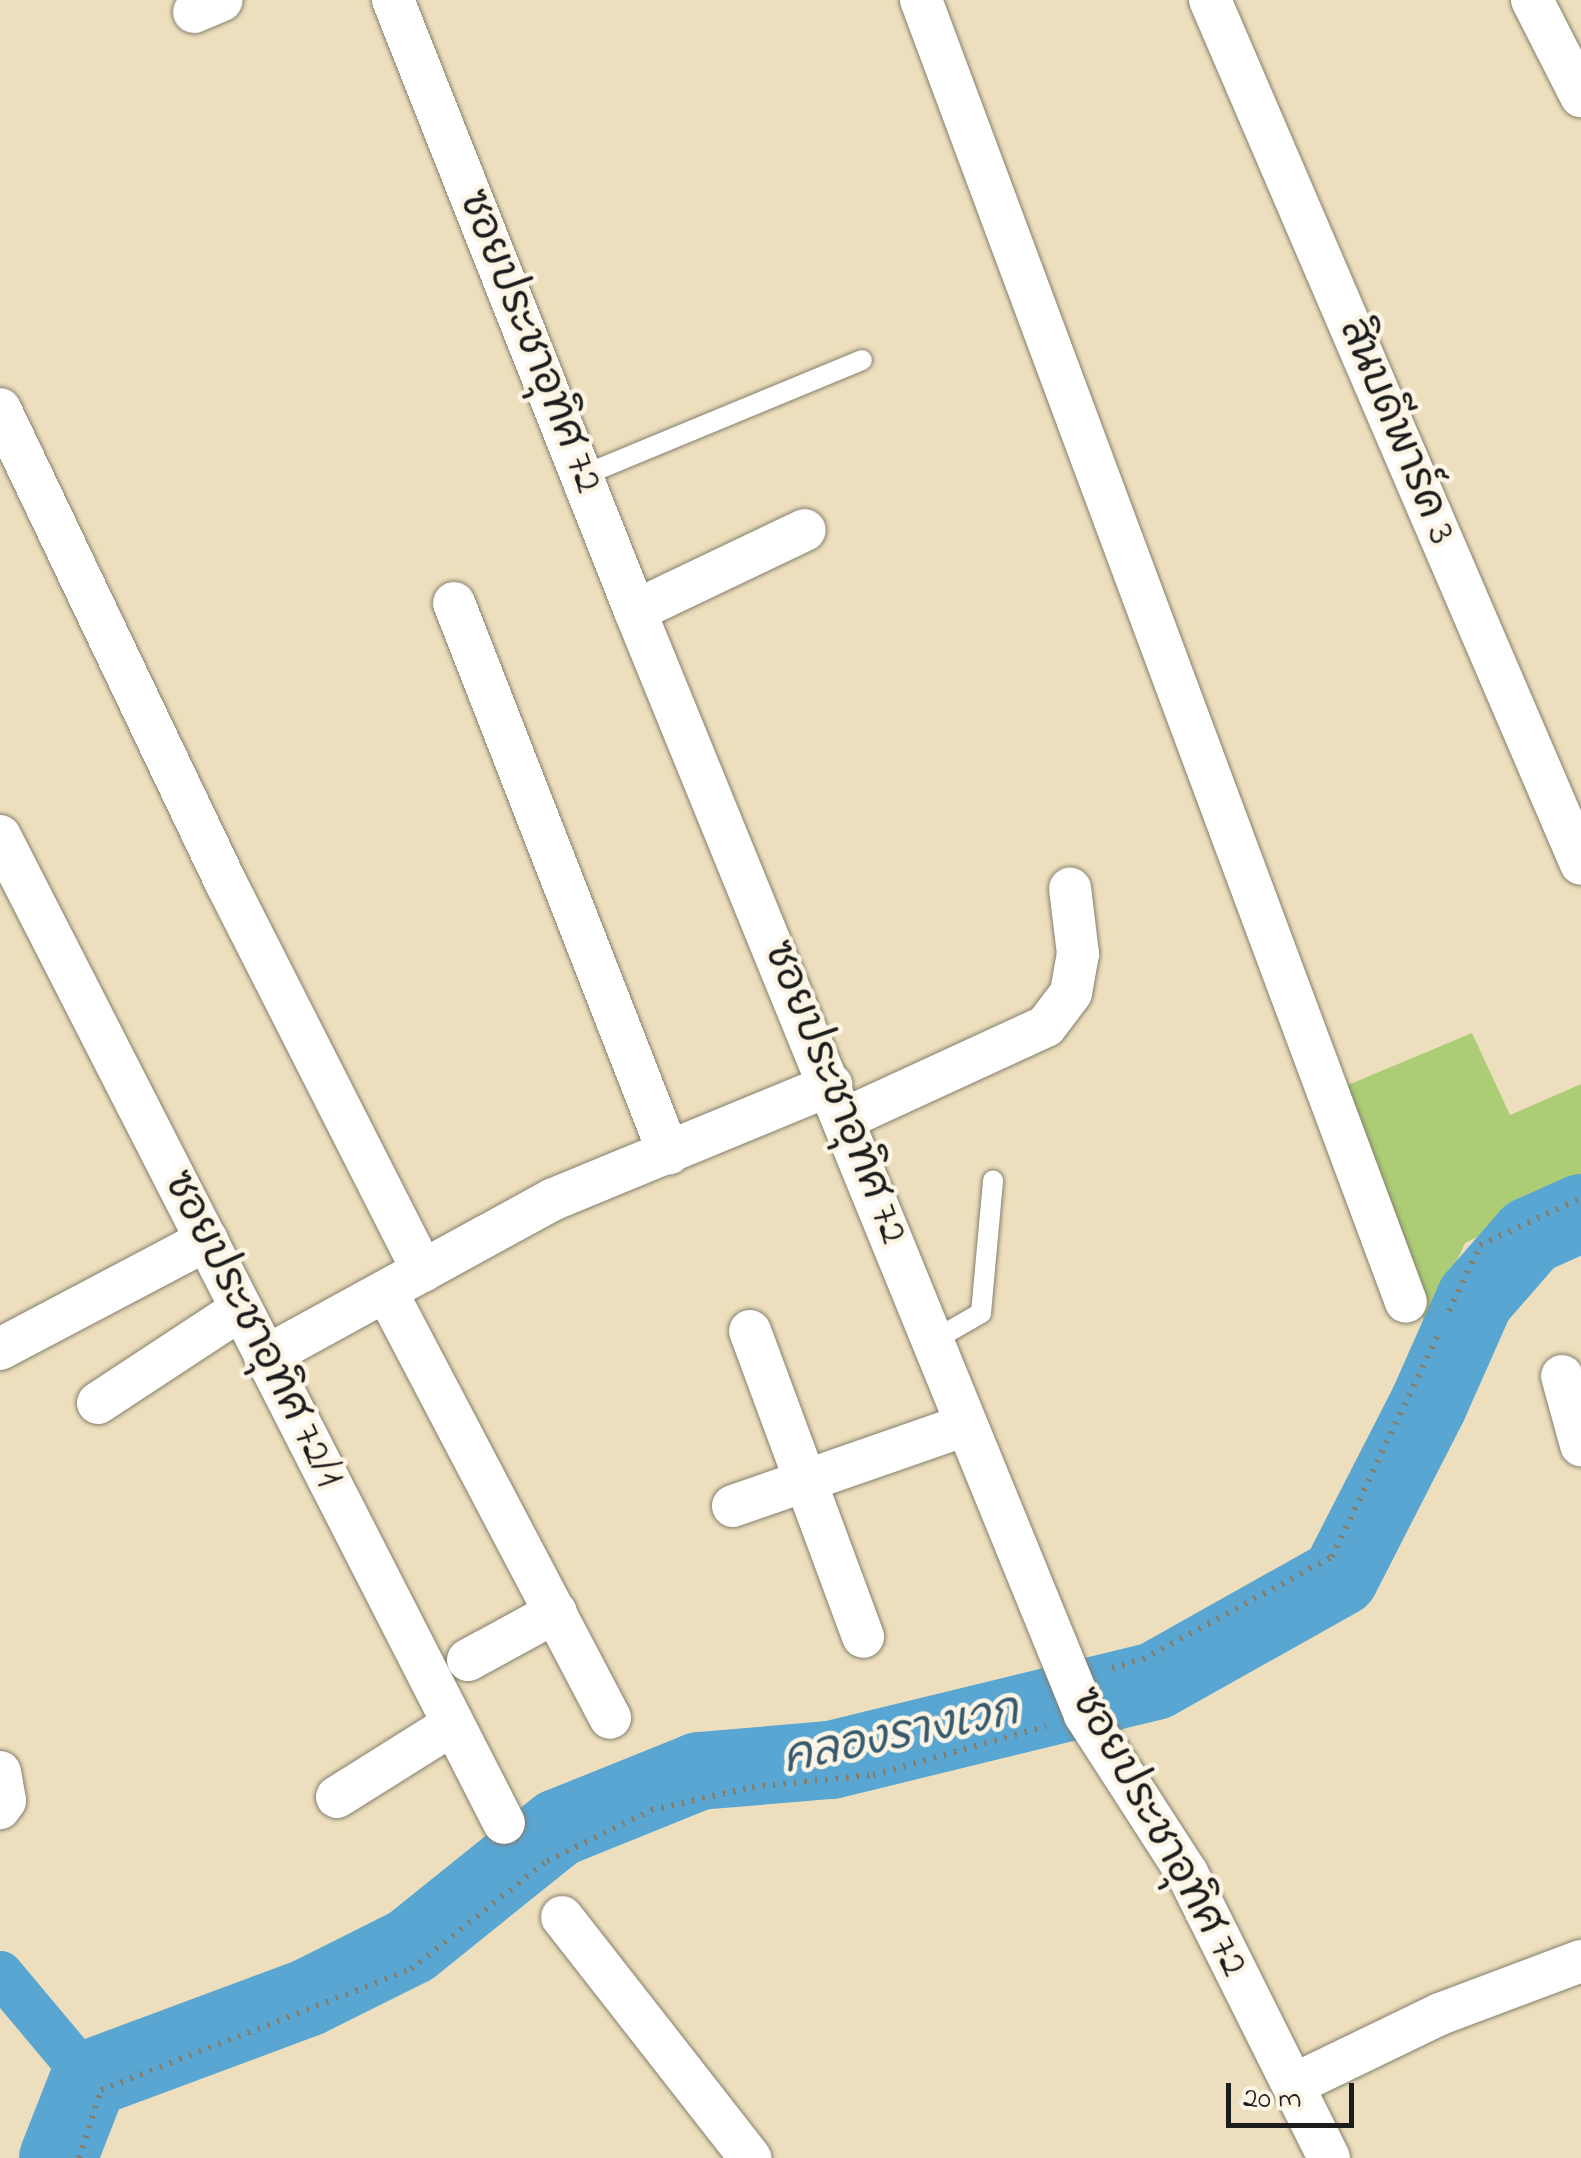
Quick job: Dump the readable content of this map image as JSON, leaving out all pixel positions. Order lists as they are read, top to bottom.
{
  "streets": {
    "street": ["ซอยประชาอุทิศ 72", "สินบดีพาร์ค 3", "ซอยประชาอุทิศ 72/1"]
  },
  "water": ["คลองรางเวก"],
  "scale_bar": "20 m"
}
